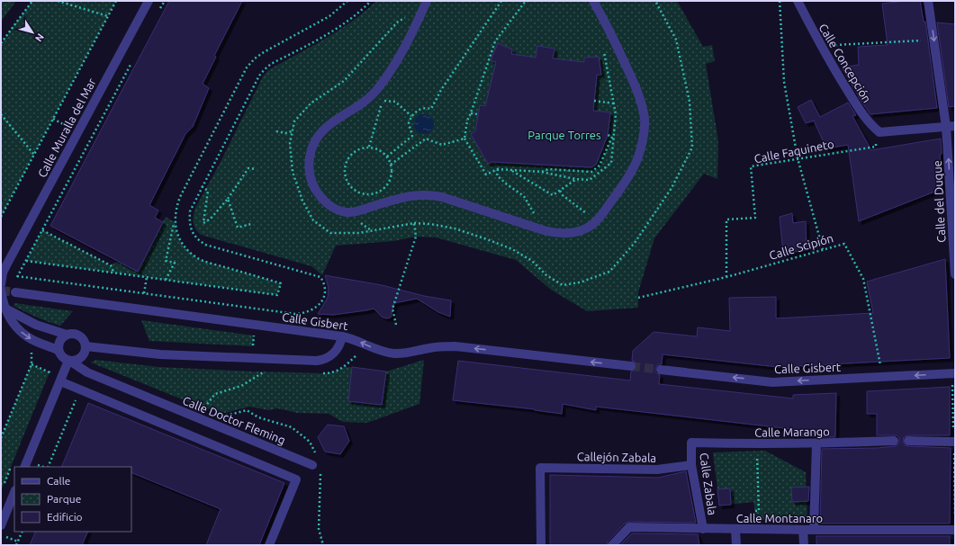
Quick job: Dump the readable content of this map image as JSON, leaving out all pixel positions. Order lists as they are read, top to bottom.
{
  "streets": {
    "street": [
      "Calle Concepción",
      "Calle Muralla del Mar",
      "Calle del Duque",
      "Calle Gisbert",
      "Calle Doctor Fleming",
      "Calle Marango",
      "Callejón Zabala",
      "Calle Zabala",
      "Calle Montanaro"
    ],
    "path": ["Calle Faquineto", "Calle Scipión"]
  },
  "crossings": [
    ["Calle Concepción", "Calle Faquineto"],
    ["Calle Faquineto", "Calle Scipión"],
    ["Calle Marango", "Calle Zabala"],
    ["Callejón Zabala", "Calle Zabala"],
    ["Calle Zabala", "Calle Montanaro"]
  ],
  "one_way": ["Calle Gisbert"],
  "parks": ["Parque Torres"],
  "legend": ["Calle", "Parque", "Edificio"],
  "north": "bottom right"
}
